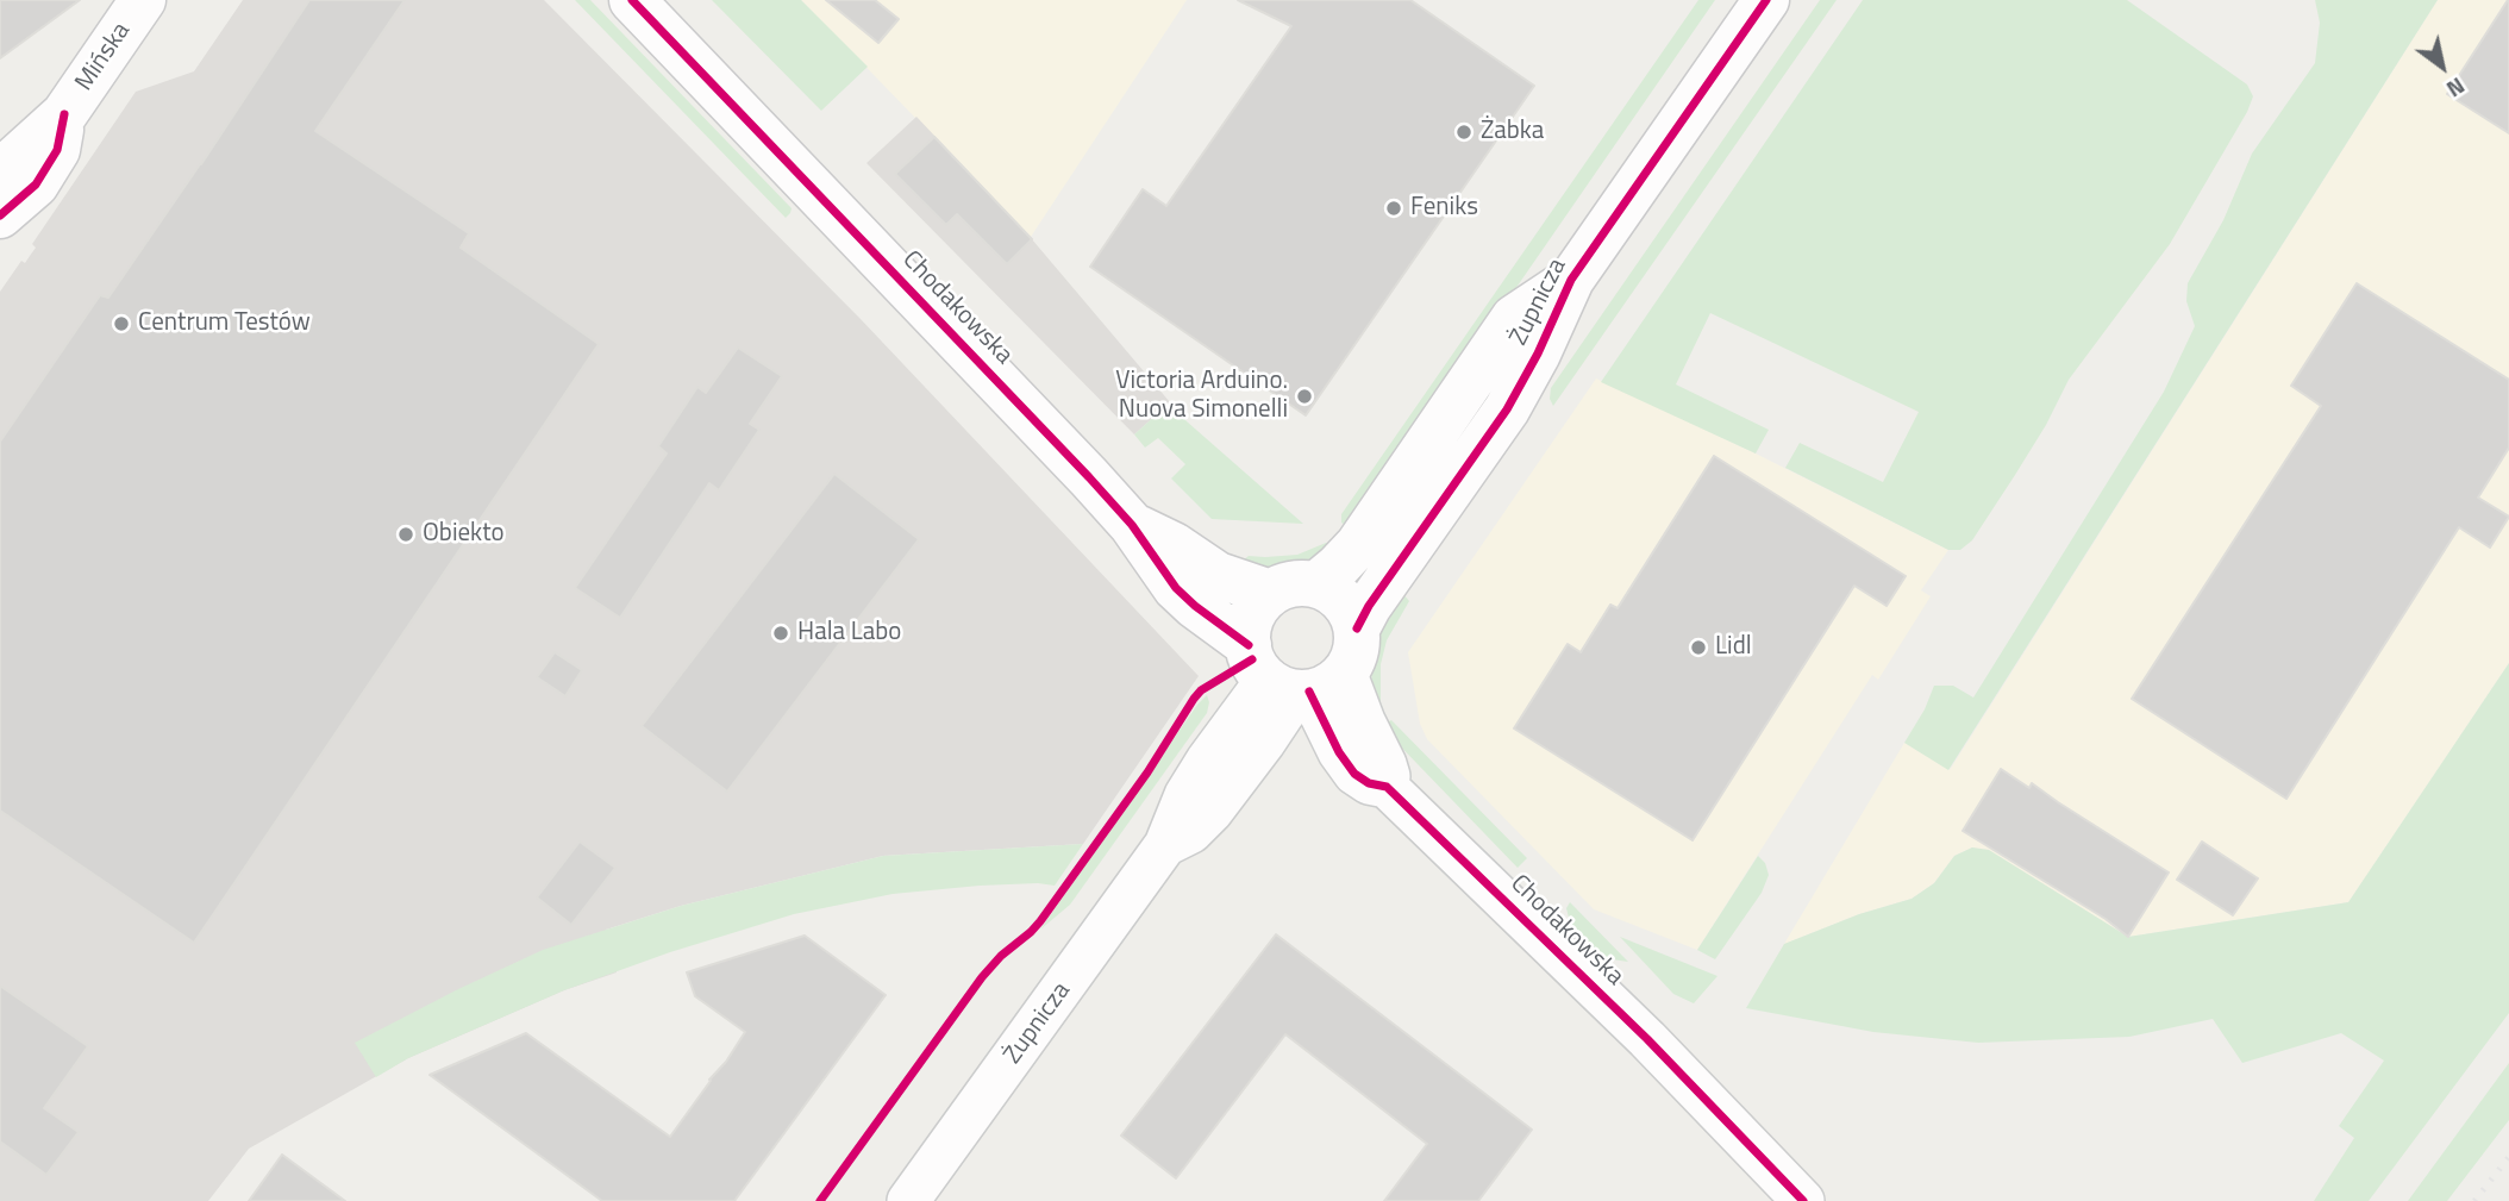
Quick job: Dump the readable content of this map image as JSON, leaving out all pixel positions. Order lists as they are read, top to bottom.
{
  "streets": {
    "street": ["Mińska", "Żupnicza", "Chodakowska"]
  },
  "crossings": [
    ["Żupnicza", "Chodakowska"]
  ],
  "places": [
    "Żabka",
    "Feniks",
    "Centrum Testów",
    "Victoria Arduino. Nuova Simonelli",
    "Obiekto",
    "Hala Labo",
    "Lidl"
  ],
  "north": "bottom right"
}
